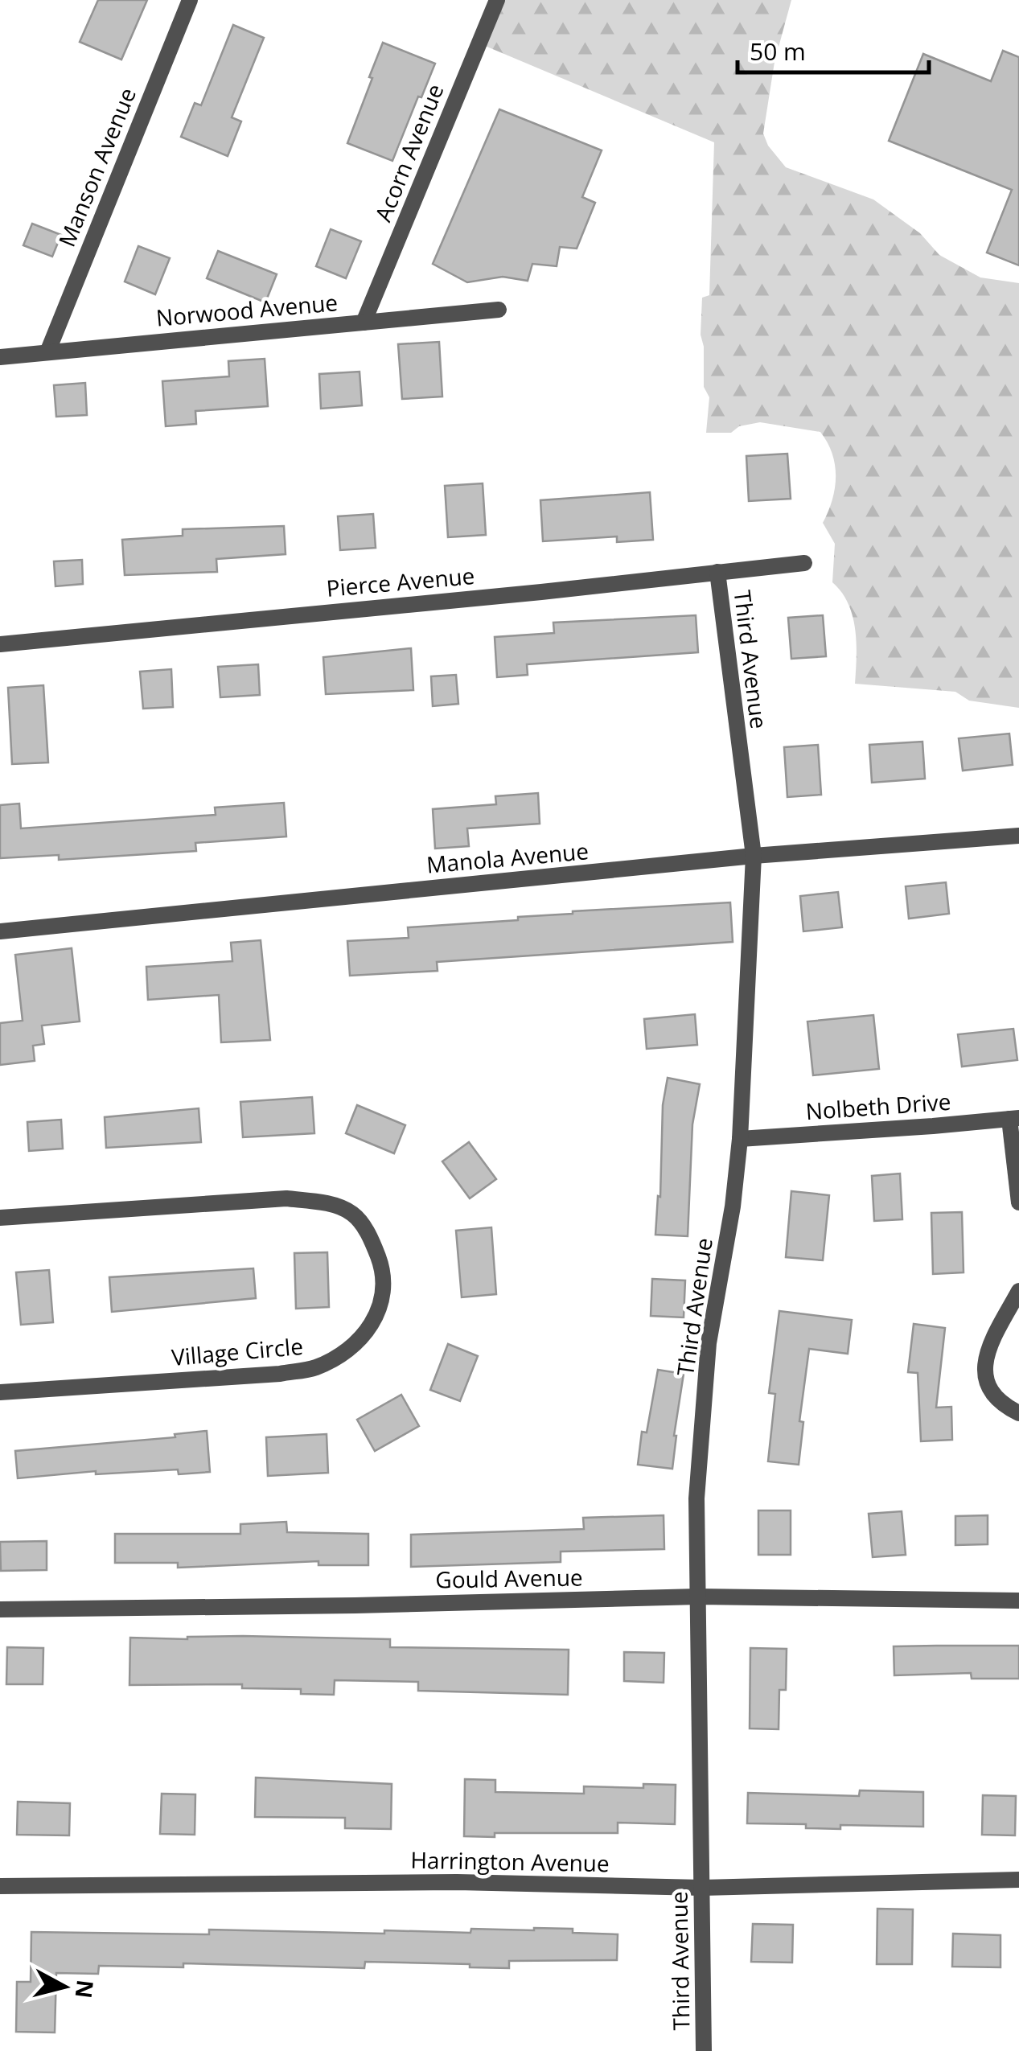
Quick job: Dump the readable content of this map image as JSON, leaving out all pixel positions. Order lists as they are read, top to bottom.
{
  "streets": {
    "street": [
      "Acorn Avenue",
      "Manson Avenue",
      "Norwood Avenue",
      "Pierce Avenue",
      "Third Avenue",
      "Manola Avenue",
      "Nolbeth Drive",
      "Village Circle",
      "Gould Avenue",
      "Harrington Avenue"
    ]
  },
  "crossings": [
    ["Acorn Avenue", "Norwood Avenue"],
    ["Manson Avenue", "Norwood Avenue"],
    ["Pierce Avenue", "Third Avenue"],
    ["Third Avenue", "Manola Avenue"],
    ["Third Avenue", "Nolbeth Drive"],
    ["Third Avenue", "Gould Avenue"],
    ["Third Avenue", "Harrington Avenue"]
  ],
  "scale_bar": "50 m",
  "north": "right"
}
